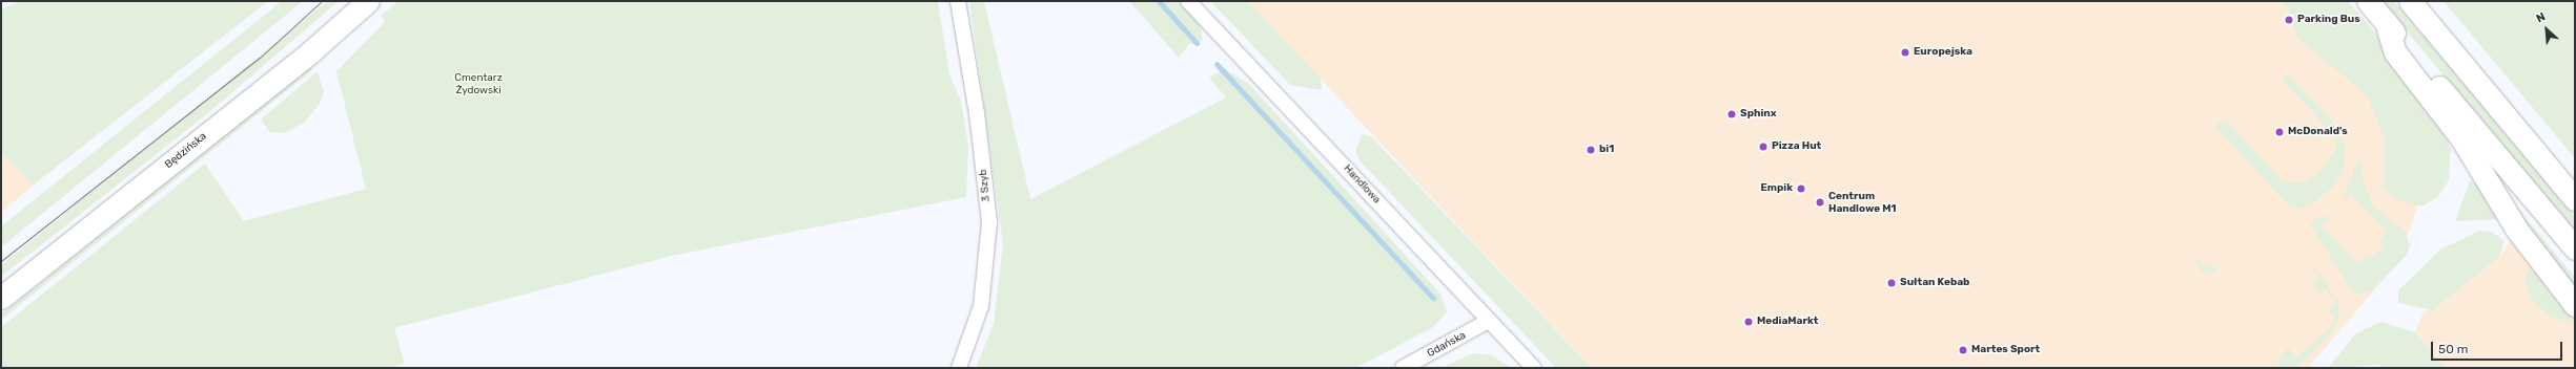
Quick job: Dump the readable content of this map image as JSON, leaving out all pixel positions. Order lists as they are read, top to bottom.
{
  "streets": {
    "main road": ["Będzińska"],
    "street": ["Handlowa", "3 Szyb", "Gdańska"]
  },
  "crossings": [
    ["Handlowa", "Gdańska"]
  ],
  "parks": ["Cmentarz Żydowski"],
  "places": [
    "Parking Bus",
    "Europejska",
    "Sphinx",
    "McDonald's",
    "Pizza Hut",
    "bi1",
    "Empik",
    "Centrum Handlowe M1",
    "Sułtan Kebab",
    "MediaMarkt",
    "Martes Sport"
  ],
  "scale_bar": "50 m",
  "north": "top left"
}
